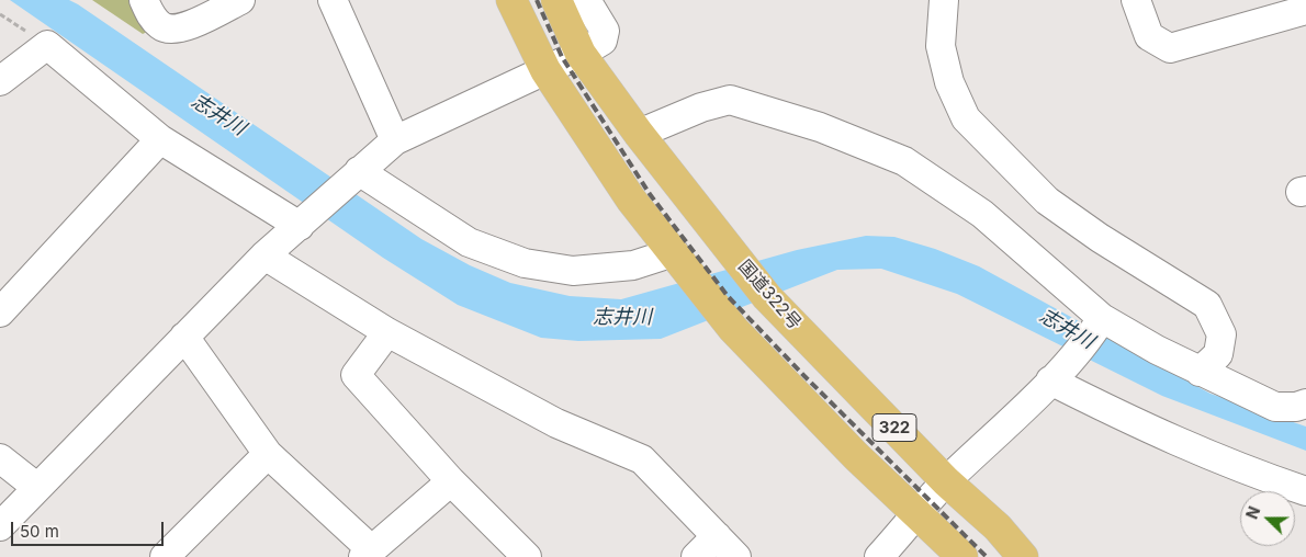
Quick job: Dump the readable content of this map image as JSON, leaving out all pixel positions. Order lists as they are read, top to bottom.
{
  "streets": {
    "highway": ["国道322号", "322"]
  },
  "water": ["志井川"],
  "scale_bar": "50 m",
  "north": "left"
}
